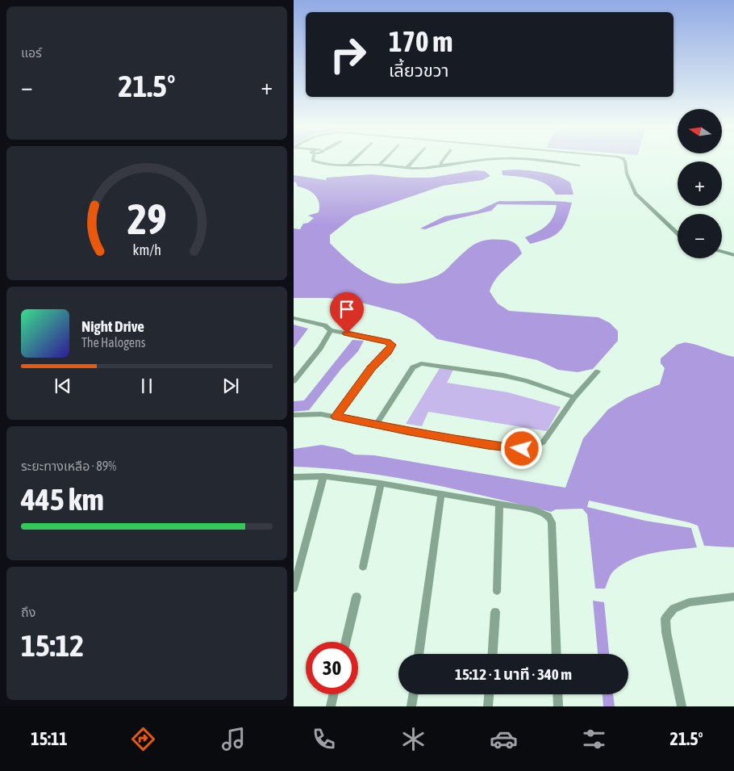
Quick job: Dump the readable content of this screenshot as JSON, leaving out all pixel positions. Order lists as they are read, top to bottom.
{
  "north": "left",
  "page": {
    "tile": [
      "แอร์",
      ["ระยะทางเหลือ · 89%", "445 km"],
      ["ถึง", "15:12"]
    ],
    "turn": ["170 m", "เลี้ยวขวา"],
    "heat": ["−", "21.5°", "+"],
    "map_buttons": ["+", "−"],
    "song": ["Night Drive", "The Halogens"],
    "limit": "30",
    "trip": "15:12 · 1 นาที · 340 m",
    "tabs": ["15:11", "21.5°"],
    "gauge": ["29", "km/h"]
  }
}
